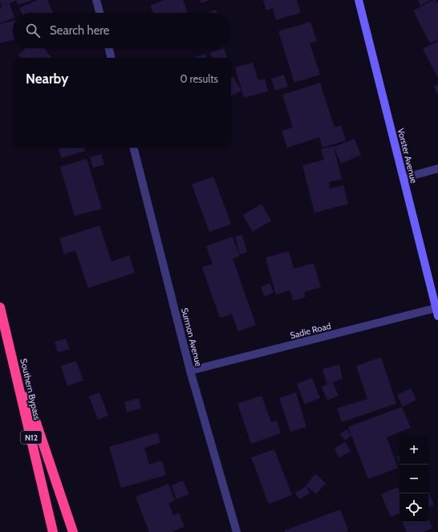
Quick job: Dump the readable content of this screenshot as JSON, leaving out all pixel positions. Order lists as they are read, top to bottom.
{
  "streets": {
    "highway": ["Southern Bypass", "N12"],
    "main road": ["Vorster Avenue"],
    "street": ["Sadie Road", "Surmon Avenue"]
  },
  "crossings": [
    ["Vorster Avenue", "Sadie Road"],
    ["Sadie Road", "Surmon Avenue"]
  ],
  "page": {
    "search": "Search here",
    "heading": ["Nearby", "0 results"],
    "map_buttons": ["+", "−"]
  }
}
